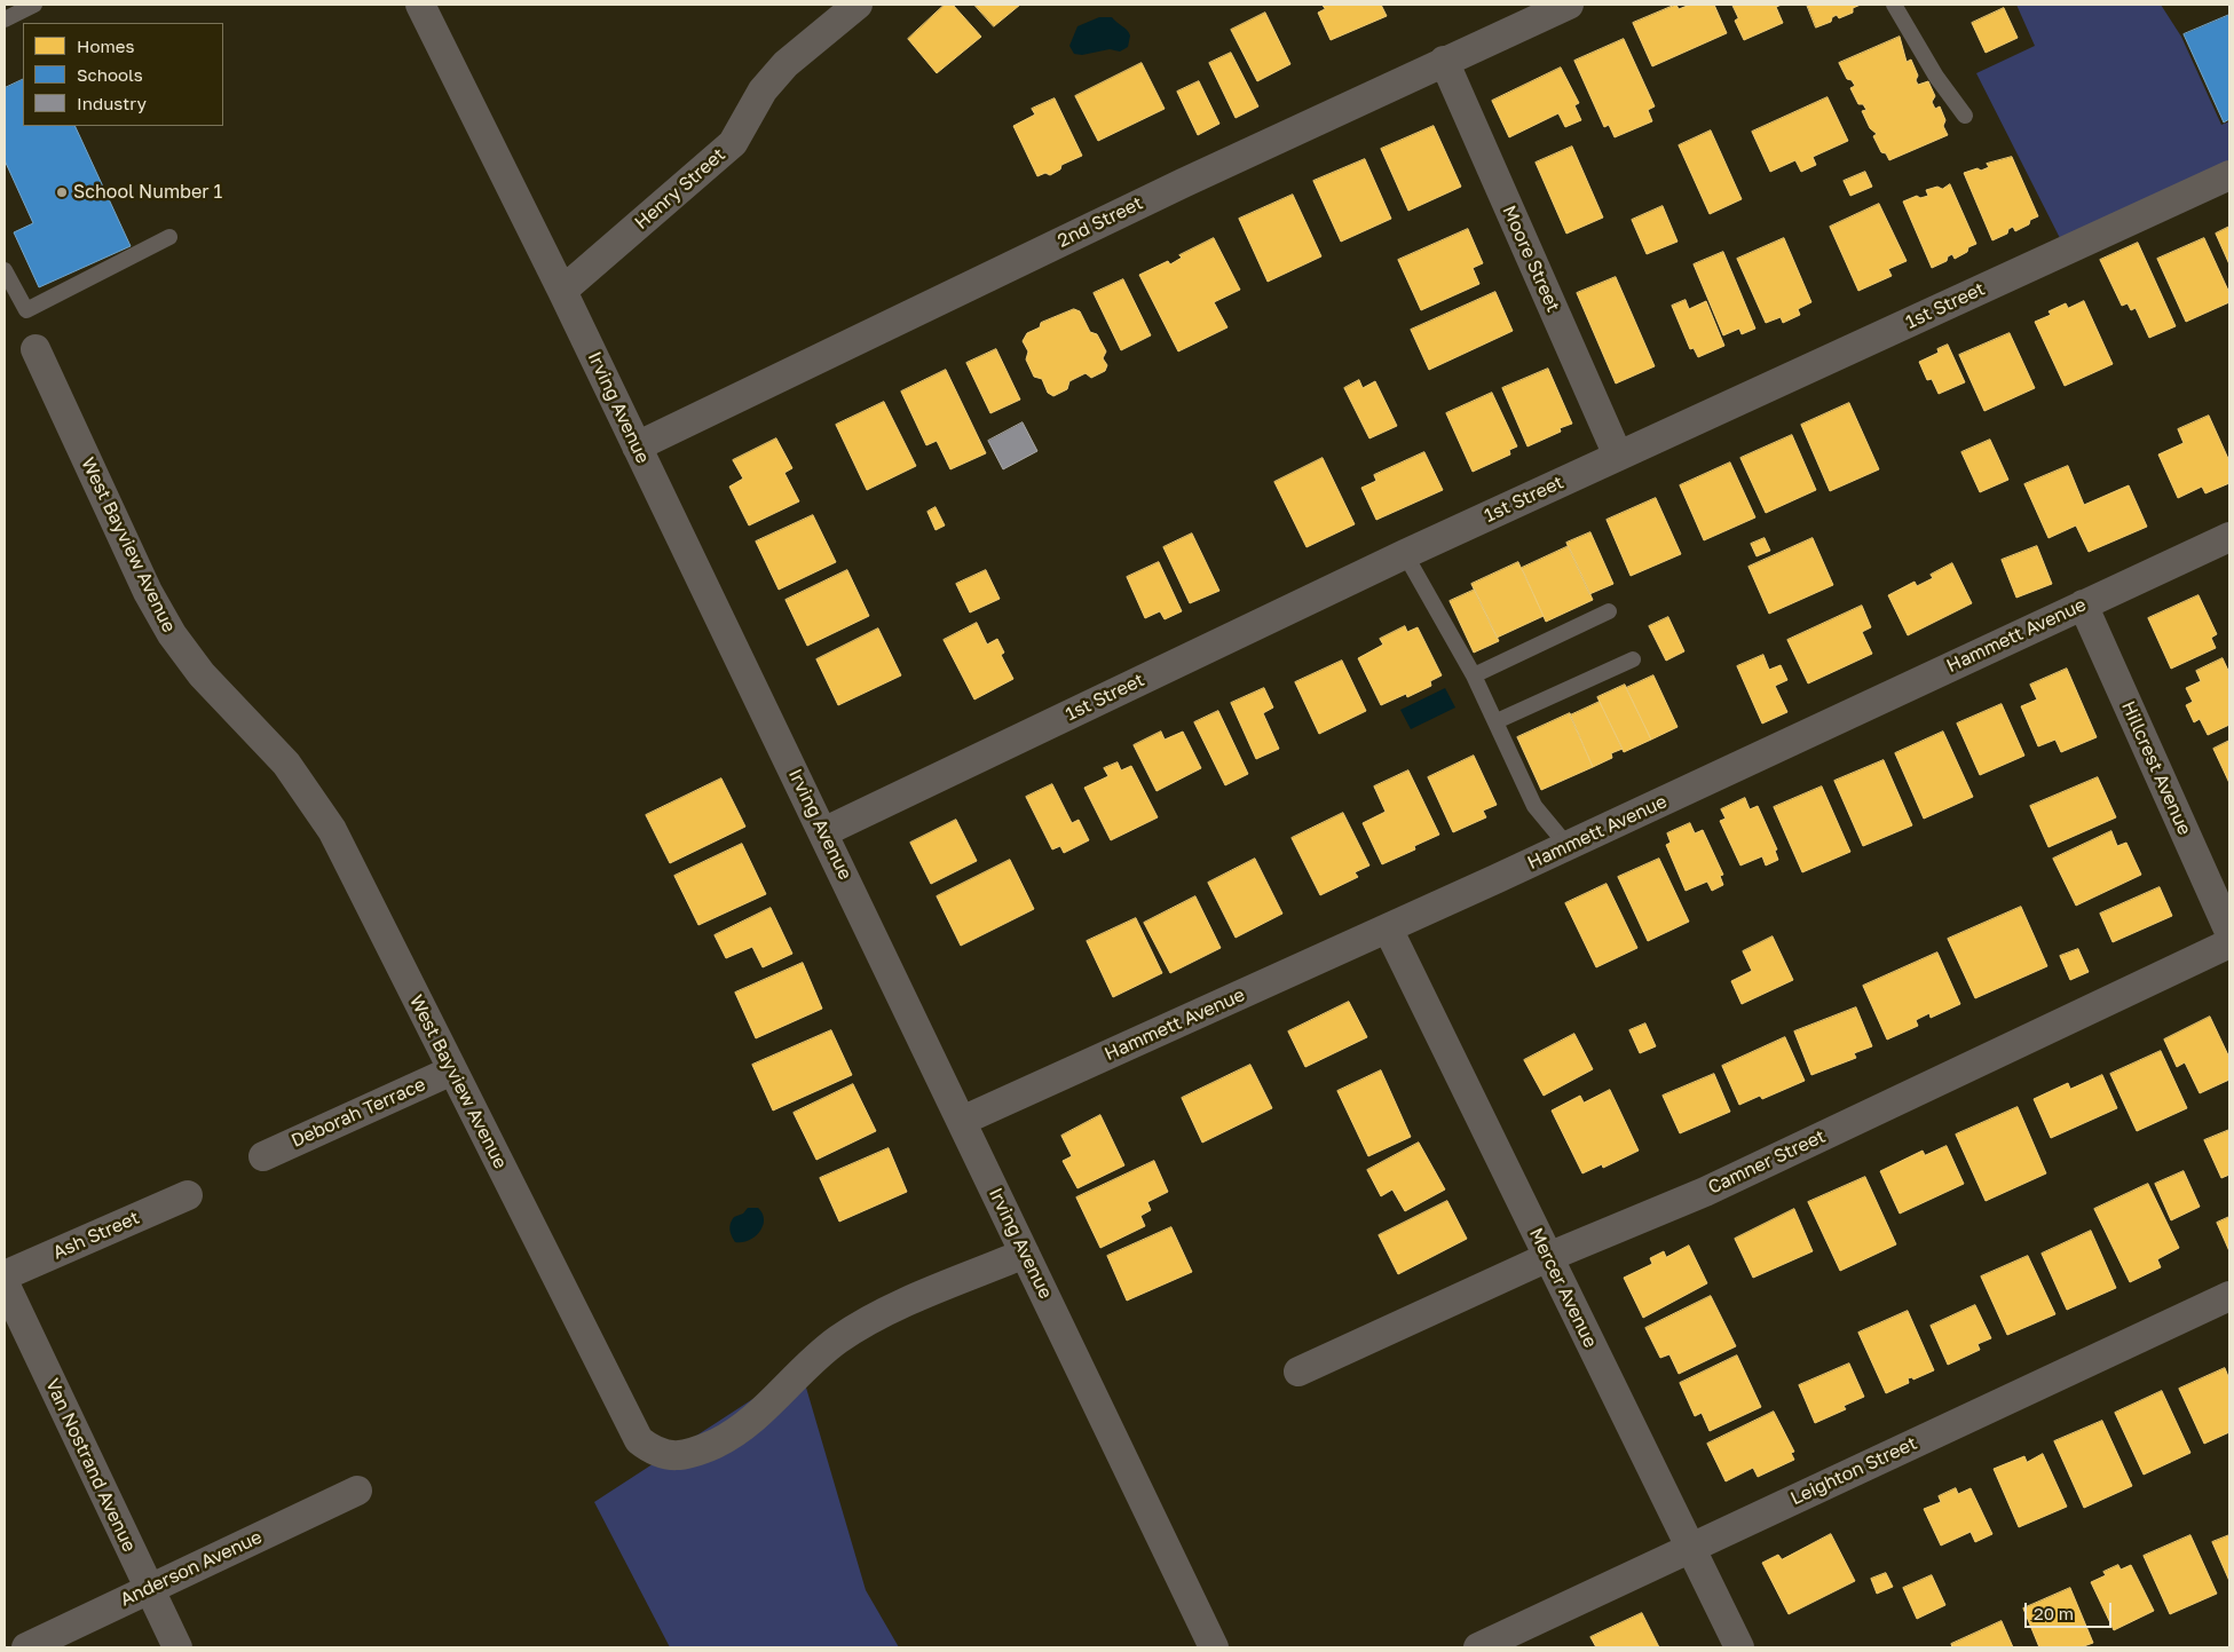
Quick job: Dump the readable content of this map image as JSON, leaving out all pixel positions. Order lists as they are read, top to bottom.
{
  "streets": {
    "street": [
      "Henry Street",
      "2nd Street",
      "Moore Street",
      "1st Street",
      "Irving Avenue",
      "West Bayview Avenue",
      "Hammett Avenue",
      "Hillcrest Avenue",
      "Deborah Terrace",
      "Camner Street",
      "Ash Street",
      "Mercer Avenue",
      "Van Nostrand Avenue",
      "Leighton Street",
      "Anderson Avenue"
    ]
  },
  "crossings": [
    ["Henry Street", "Irving Avenue"],
    ["2nd Street", "Moore Street"],
    ["2nd Street", "Irving Avenue"],
    ["Moore Street", "1st Street"],
    ["1st Street", "Irving Avenue"],
    ["Irving Avenue", "West Bayview Avenue"],
    ["Irving Avenue", "Hammett Avenue"],
    ["West Bayview Avenue", "Deborah Terrace"],
    ["Hammett Avenue", "Hillcrest Avenue"],
    ["Hammett Avenue", "Mercer Avenue"],
    ["Camner Street", "Mercer Avenue"],
    ["Mercer Avenue", "Leighton Street"],
    ["Van Nostrand Avenue", "Anderson Avenue"]
  ],
  "places": ["School Number 1"],
  "legend": ["Homes", "Schools", "Industry"],
  "scale_bar": "20 m"
}
